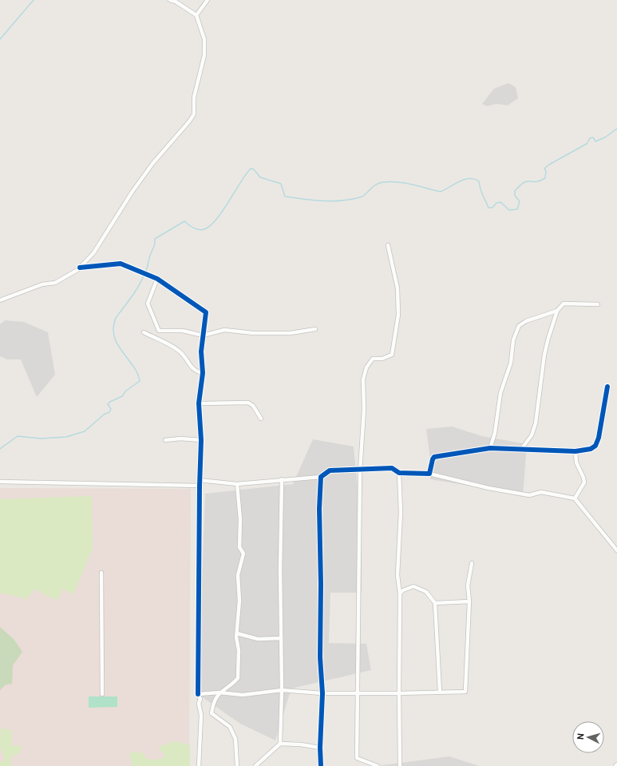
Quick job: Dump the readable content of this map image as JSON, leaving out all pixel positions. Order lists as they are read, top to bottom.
{
  "north": "left"
}
